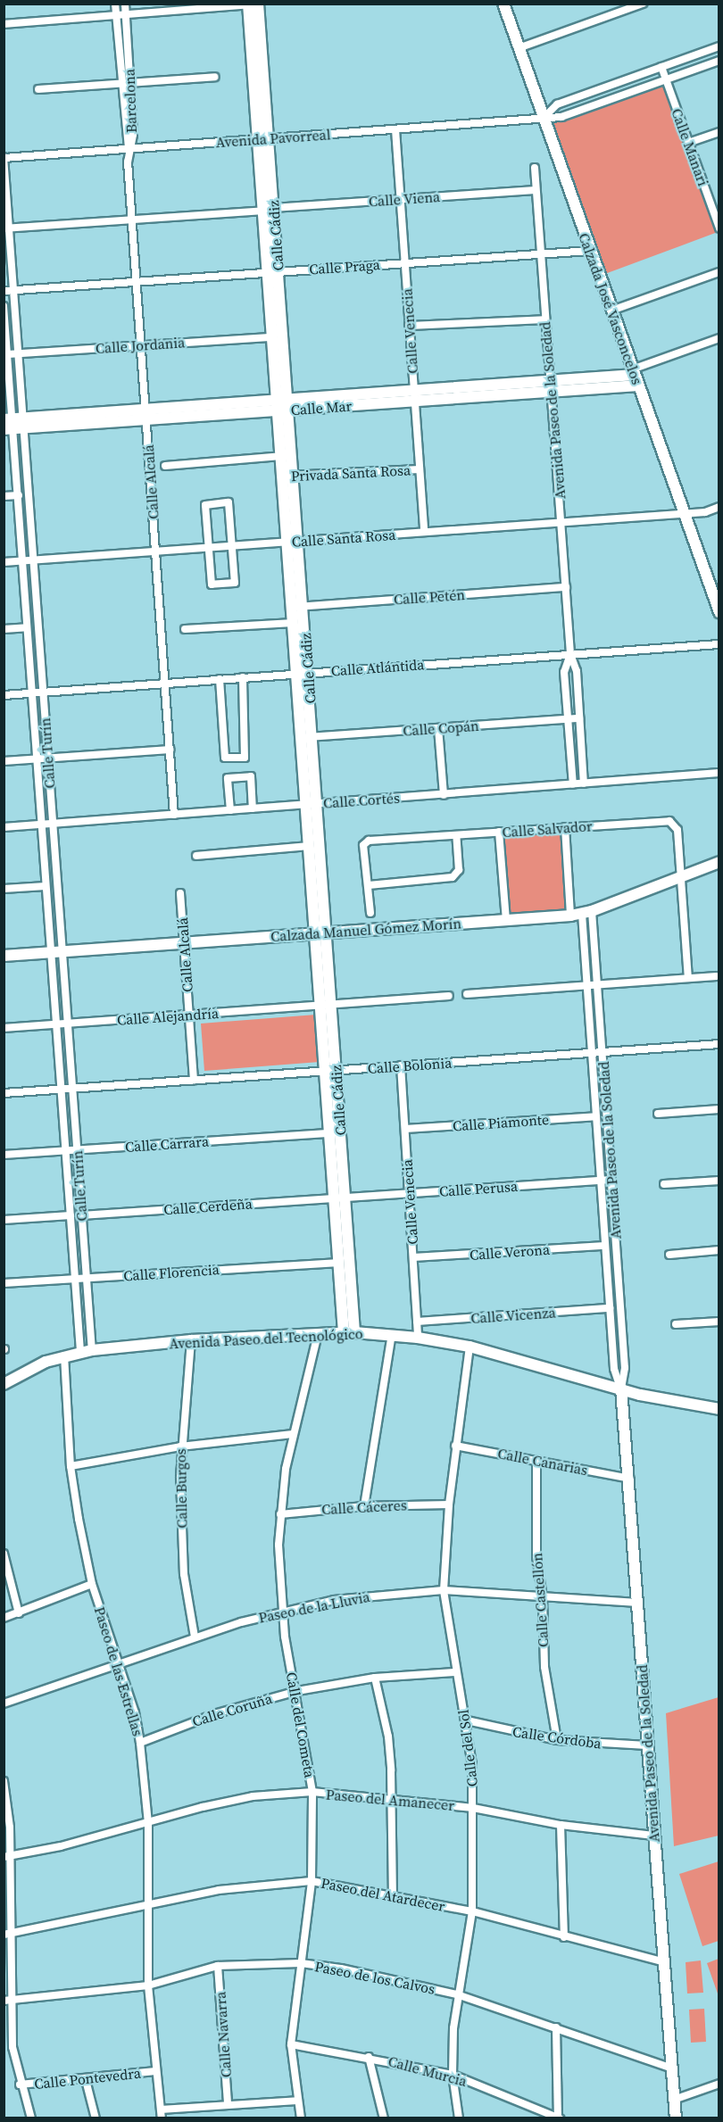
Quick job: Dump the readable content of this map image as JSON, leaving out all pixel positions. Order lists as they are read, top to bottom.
{
  "streets": {
    "street": [
      "Barcelona",
      "Avenida Pavorreal",
      "Calle Manari",
      "Calle Viena",
      "Calle Cádiz",
      "Calle Praga",
      "Calzada José Vasconcelos",
      "Calle Venecia",
      "Calle Jordania",
      "Calle Mar",
      "Avenida Paseo de la Soledad",
      "Privada Santa Rosa",
      "Calle Alcalá",
      "Calle Santa Rosa",
      "Calle Petén",
      "Calle Atlántida",
      "Calle Copán",
      "Calle Turín",
      "Calle Cortés",
      "Calle Salvador",
      "Calzada Manuel Gómez Morín",
      "Calle Alejandría",
      "Calle Bolonia",
      "Calle Piamonte",
      "Calle Carrara",
      "Calle Perusa",
      "Calle Cerdeña",
      "Calle Verona",
      "Calle Florencia",
      "Calle Vicenza",
      "Avenida Paseo del Tecnológico",
      "Calle Canarias",
      "Calle Burgos",
      "Calle Cáceres",
      "Calle Castellón",
      "Paseo de la Lluvia",
      "Paseo de las Estrellas",
      "Calle Coruña",
      "Calle del Cometa",
      "Calle Córdoba",
      "Calle del Sol",
      "Paseo del Amanecer",
      "Paseo del Atardecer",
      "Paseo de los Calvos",
      "Calle Navarra",
      "Calle Murcia",
      "Calle Pontevedra"
    ]
  },
  "crossings": [
    ["Barcelona", "Avenida Pavorreal"],
    ["Barcelona", "Calle Alcalá"],
    ["Avenida Pavorreal", "Calle Manari"],
    ["Avenida Pavorreal", "Calle Cádiz"],
    ["Avenida Pavorreal", "Calzada José Vasconcelos"],
    ["Avenida Pavorreal", "Calle Venecia"],
    ["Avenida Pavorreal", "Calle Alcalá"],
    ["Avenida Pavorreal", "Calle Turín"],
    ["Calle Viena", "Calle Cádiz"],
    ["Calle Viena", "Calle Venecia"],
    ["Calle Viena", "Avenida Paseo de la Soledad"],
    ["Calle Viena", "Calle Alcalá"],
    ["Calle Viena", "Calle Turín"],
    ["Calle Cádiz", "Calle Praga"],
    ["Calle Cádiz", "Calle Jordania"],
    ["Calle Cádiz", "Calle Mar"],
    ["Calle Cádiz", "Privada Santa Rosa"],
    ["Calle Cádiz", "Calle Santa Rosa"],
    ["Calle Cádiz", "Calle Petén"],
    ["Calle Cádiz", "Calle Atlántida"],
    ["Calle Cádiz", "Calle Copán"],
    ["Calle Cádiz", "Calle Cortés"],
    ["Calle Cádiz", "Calzada Manuel Gómez Morín"],
    ["Calle Cádiz", "Calle Alejandría"],
    ["Calle Cádiz", "Calle Bolonia"],
    ["Calle Cádiz", "Calle Carrara"],
    ["Calle Cádiz", "Calle Perusa"],
    ["Calle Cádiz", "Calle Cerdeña"],
    ["Calle Cádiz", "Calle Florencia"],
    ["Calle Cádiz", "Avenida Paseo del Tecnológico"],
    ["Calle Praga", "Calzada José Vasconcelos"],
    ["Calle Praga", "Calle Venecia"],
    ["Calle Praga", "Avenida Paseo de la Soledad"],
    ["Calle Praga", "Calle Alcalá"],
    ["Calle Praga", "Calle Turín"],
    ["Calzada José Vasconcelos", "Calle Mar"],
    ["Calzada José Vasconcelos", "Calle Santa Rosa"],
    ["Calle Venecia", "Calle Mar"],
    ["Calle Venecia", "Privada Santa Rosa"],
    ["Calle Venecia", "Calle Santa Rosa"],
    ["Calle Venecia", "Calle Bolonia"],
    ["Calle Venecia", "Calle Piamonte"],
    ["Calle Venecia", "Calle Perusa"],
    ["Calle Venecia", "Calle Verona"],
    ["Calle Venecia", "Calle Vicenza"],
    ["Calle Venecia", "Avenida Paseo del Tecnológico"],
    ["Calle Jordania", "Calle Alcalá"],
    ["Calle Jordania", "Calle Turín"],
    ["Calle Mar", "Avenida Paseo de la Soledad"],
    ["Calle Mar", "Calle Alcalá"],
    ["Calle Mar", "Calle Turín"],
    ["Avenida Paseo de la Soledad", "Calle Santa Rosa"],
    ["Avenida Paseo de la Soledad", "Calle Petén"],
    ["Avenida Paseo de la Soledad", "Calle Atlántida"],
    ["Avenida Paseo de la Soledad", "Calle Copán"],
    ["Avenida Paseo de la Soledad", "Calle Cortés"],
    ["Avenida Paseo de la Soledad", "Calzada Manuel Gómez Morín"],
    ["Avenida Paseo de la Soledad", "Calle Bolonia"],
    ["Avenida Paseo de la Soledad", "Calle Piamonte"],
    ["Avenida Paseo de la Soledad", "Calle Perusa"],
    ["Avenida Paseo de la Soledad", "Calle Verona"],
    ["Avenida Paseo de la Soledad", "Calle Vicenza"],
    ["Avenida Paseo de la Soledad", "Avenida Paseo del Tecnológico"],
    ["Avenida Paseo de la Soledad", "Calle Canarias"],
    ["Avenida Paseo de la Soledad", "Paseo de la Lluvia"],
    ["Avenida Paseo de la Soledad", "Calle Córdoba"],
    ["Avenida Paseo de la Soledad", "Paseo del Amanecer"],
    ["Avenida Paseo de la Soledad", "Paseo del Atardecer"],
    ["Avenida Paseo de la Soledad", "Paseo de los Calvos"],
    ["Calle Alcalá", "Calle Santa Rosa"],
    ["Calle Alcalá", "Calle Atlántida"],
    ["Calle Alcalá", "Calle Cortés"],
    ["Calle Alcalá", "Calzada Manuel Gómez Morín"],
    ["Calle Alcalá", "Calle Alejandría"],
    ["Calle Alcalá", "Calle Bolonia"],
    ["Calle Santa Rosa", "Calle Turín"],
    ["Calle Atlántida", "Calle Turín"],
    ["Calle Turín", "Calle Cortés"],
    ["Calle Turín", "Calzada Manuel Gómez Morín"],
    ["Calle Turín", "Calle Alejandría"],
    ["Calle Turín", "Calle Bolonia"],
    ["Calle Turín", "Calle Carrara"],
    ["Calle Turín", "Calle Cerdeña"],
    ["Calle Turín", "Calle Florencia"],
    ["Calle Turín", "Avenida Paseo del Tecnológico"],
    ["Calle Salvador", "Calzada Manuel Gómez Morín"],
    ["Calle Perusa", "Calle Cerdeña"],
    ["Avenida Paseo del Tecnológico", "Calle Burgos"],
    ["Avenida Paseo del Tecnológico", "Paseo de las Estrellas"],
    ["Avenida Paseo del Tecnológico", "Calle del Cometa"],
    ["Avenida Paseo del Tecnológico", "Calle del Sol"],
    ["Calle Canarias", "Calle Castellón"],
    ["Calle Canarias", "Calle del Sol"],
    ["Calle Burgos", "Paseo de la Lluvia"],
    ["Calle Cáceres", "Calle del Cometa"],
    ["Calle Cáceres", "Calle del Sol"],
    ["Calle Castellón", "Paseo de la Lluvia"],
    ["Calle Castellón", "Calle Córdoba"],
    ["Paseo de la Lluvia", "Paseo de las Estrellas"],
    ["Paseo de la Lluvia", "Calle del Cometa"],
    ["Paseo de la Lluvia", "Calle del Sol"],
    ["Paseo de las Estrellas", "Calle Coruña"],
    ["Paseo de las Estrellas", "Paseo del Amanecer"],
    ["Paseo de las Estrellas", "Paseo del Atardecer"],
    ["Paseo de las Estrellas", "Paseo de los Calvos"],
    ["Paseo de las Estrellas", "Calle Pontevedra"],
    ["Calle Coruña", "Calle del Cometa"],
    ["Calle Coruña", "Calle del Sol"],
    ["Calle del Cometa", "Paseo del Amanecer"],
    ["Calle del Cometa", "Paseo del Atardecer"],
    ["Calle del Cometa", "Paseo de los Calvos"],
    ["Calle del Cometa", "Calle Murcia"],
    ["Calle Córdoba", "Calle del Sol"],
    ["Calle del Sol", "Paseo del Amanecer"],
    ["Calle del Sol", "Paseo del Atardecer"],
    ["Calle del Sol", "Paseo de los Calvos"],
    ["Calle del Sol", "Calle Murcia"],
    ["Paseo de los Calvos", "Calle Navarra"]
  ]
}
